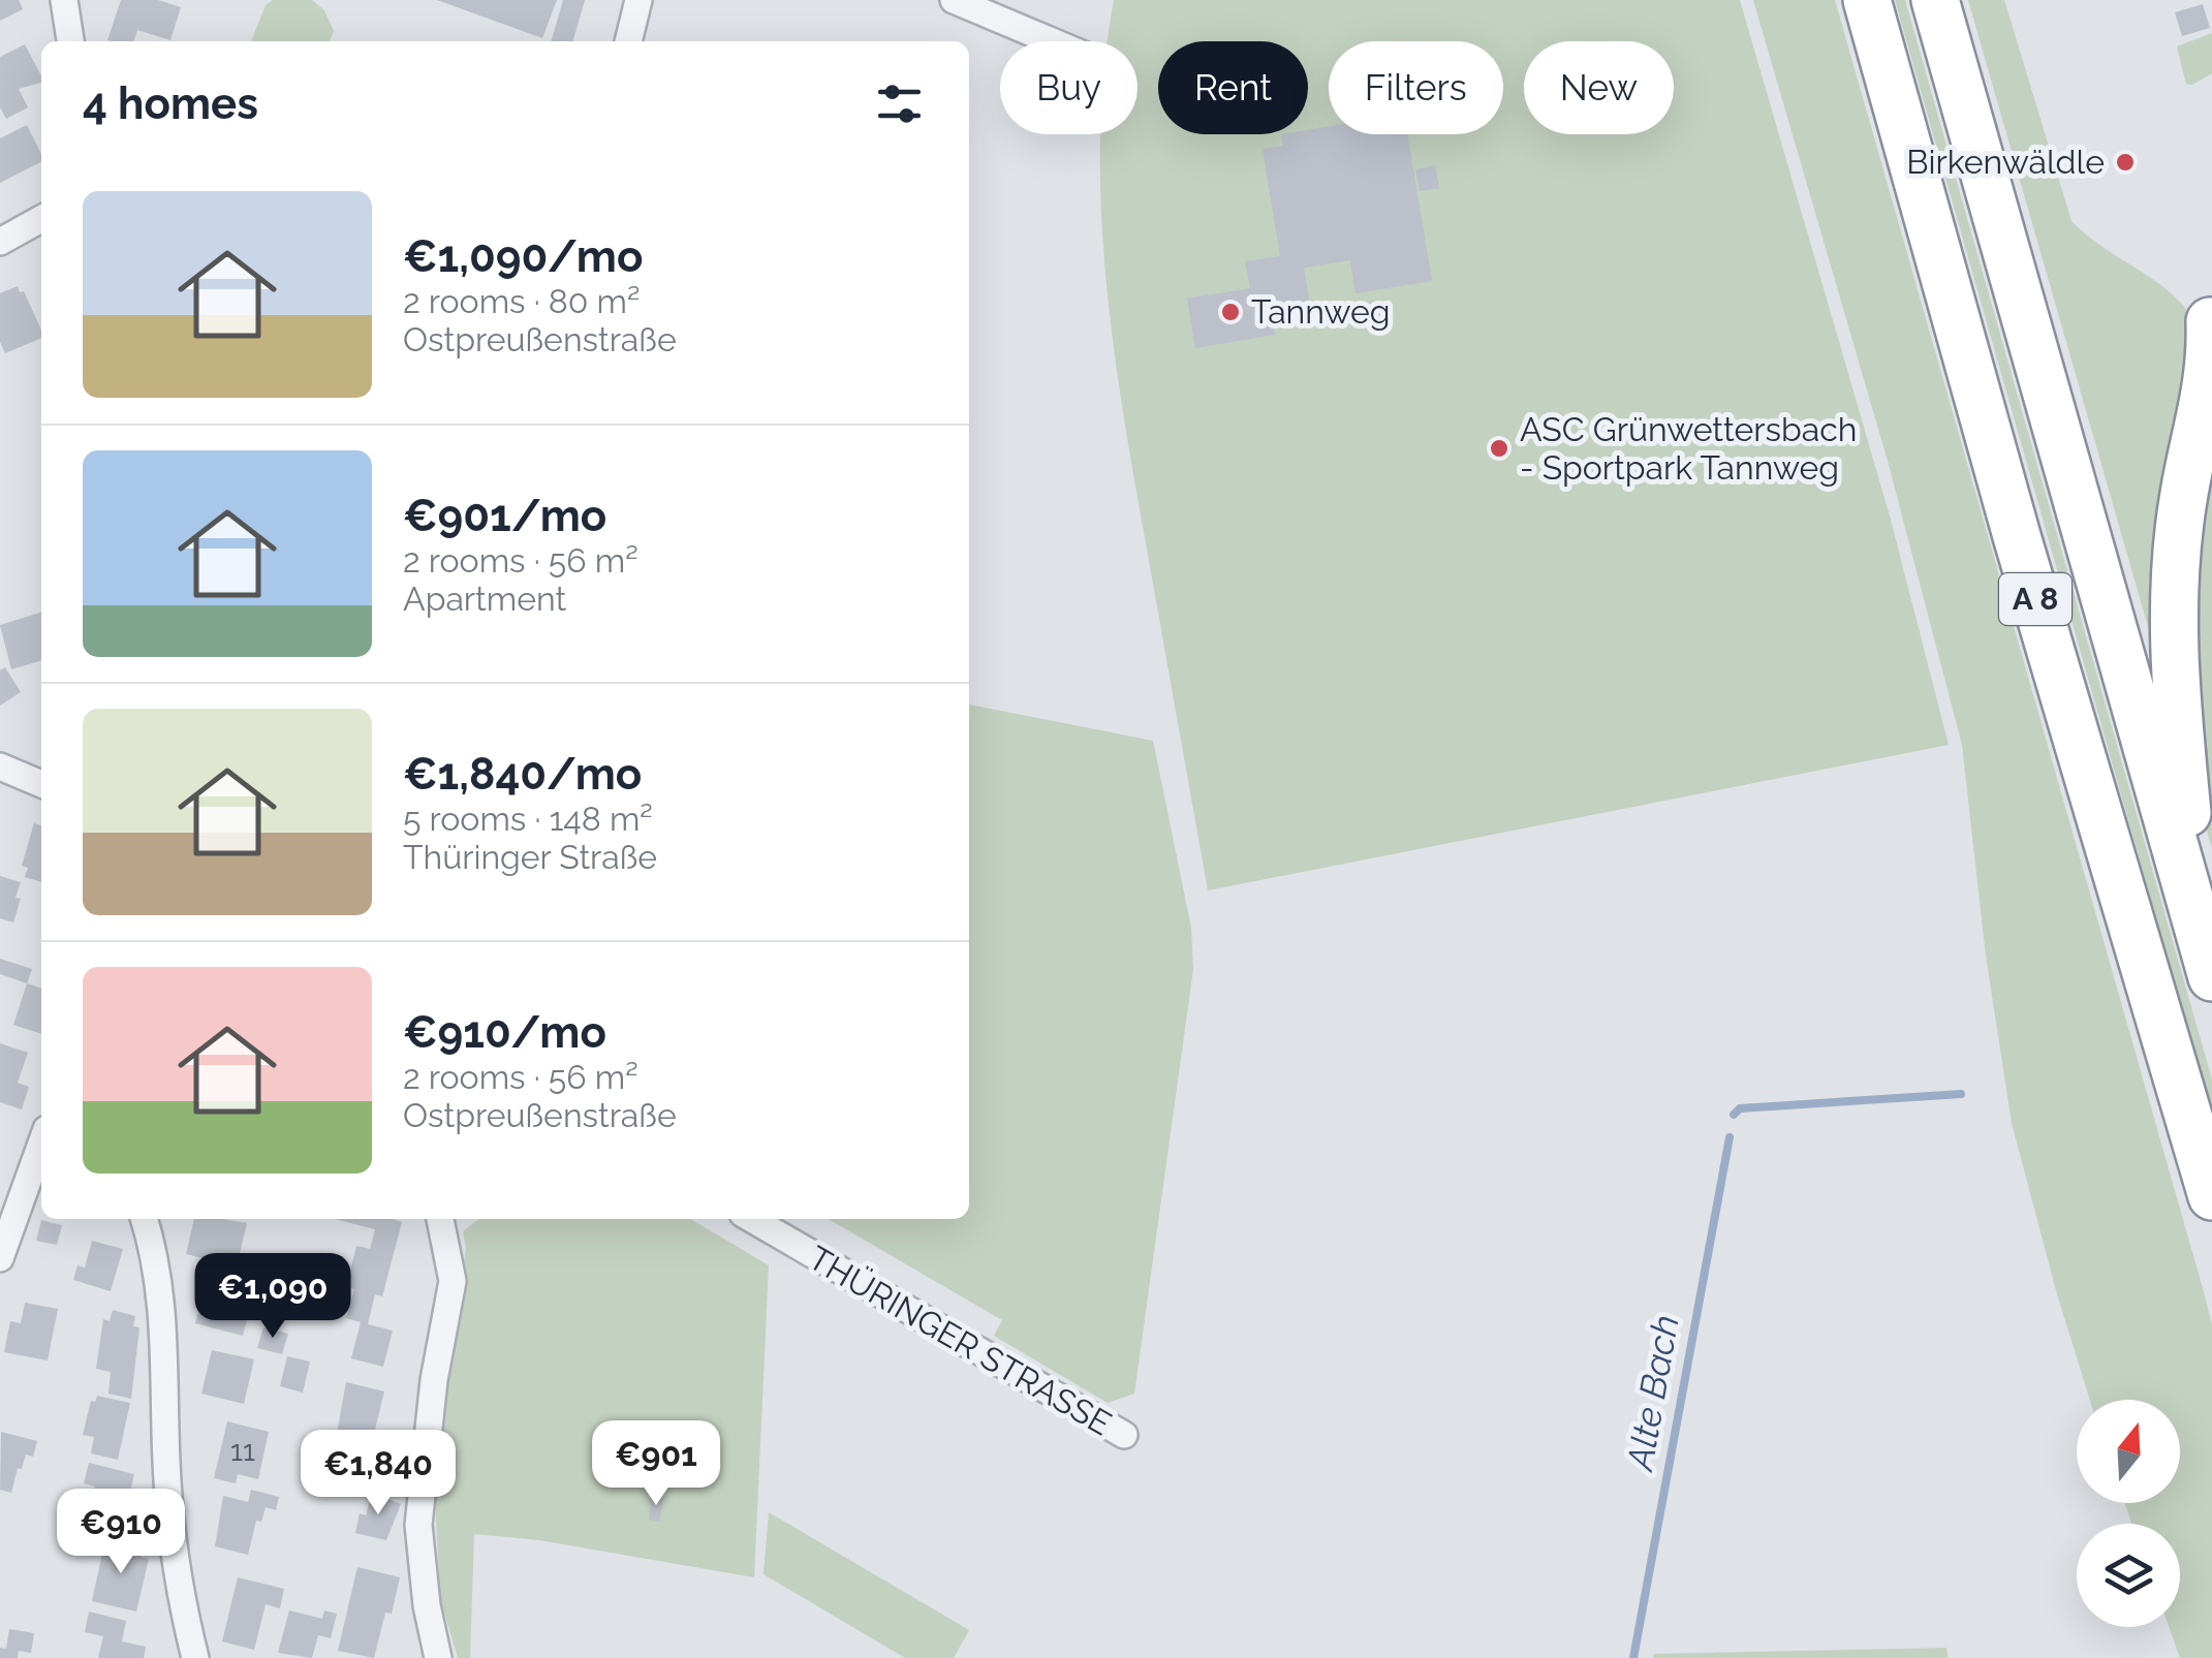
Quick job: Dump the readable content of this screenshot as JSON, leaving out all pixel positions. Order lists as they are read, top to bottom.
{
  "streets": {
    "highway": ["A 8"],
    "street": ["THÜRINGER STRASSE"]
  },
  "water": ["Alte Bach"],
  "places": ["Birkenwäldle", "Tannweg", "ASC Grünwettersbach - Sportpark Tannweg"],
  "house_numbers": ["11"],
  "north": "top",
  "page": {
    "chip": [
      "Buy",
      "Rent",
      "Filters",
      "New"
    ],
    "heading": "4 homes",
    "list": [
      {
        "name": "€1,090/mo",
        "note": "2 rooms · 80 m² · Ostpreußenstraße"
      },
      {
        "name": "€901/mo",
        "note": "2 rooms · 56 m² · Apartment"
      },
      {
        "name": "€1,840/mo",
        "note": "5 rooms · 148 m² · Thüringer Straße"
      },
      {
        "name": "€910/mo",
        "note": "2 rooms · 56 m² · Ostpreußenstraße"
      }
    ],
    "price": [
      "€1,090",
      "€901",
      "€1,840",
      "€910"
    ]
  }
}
